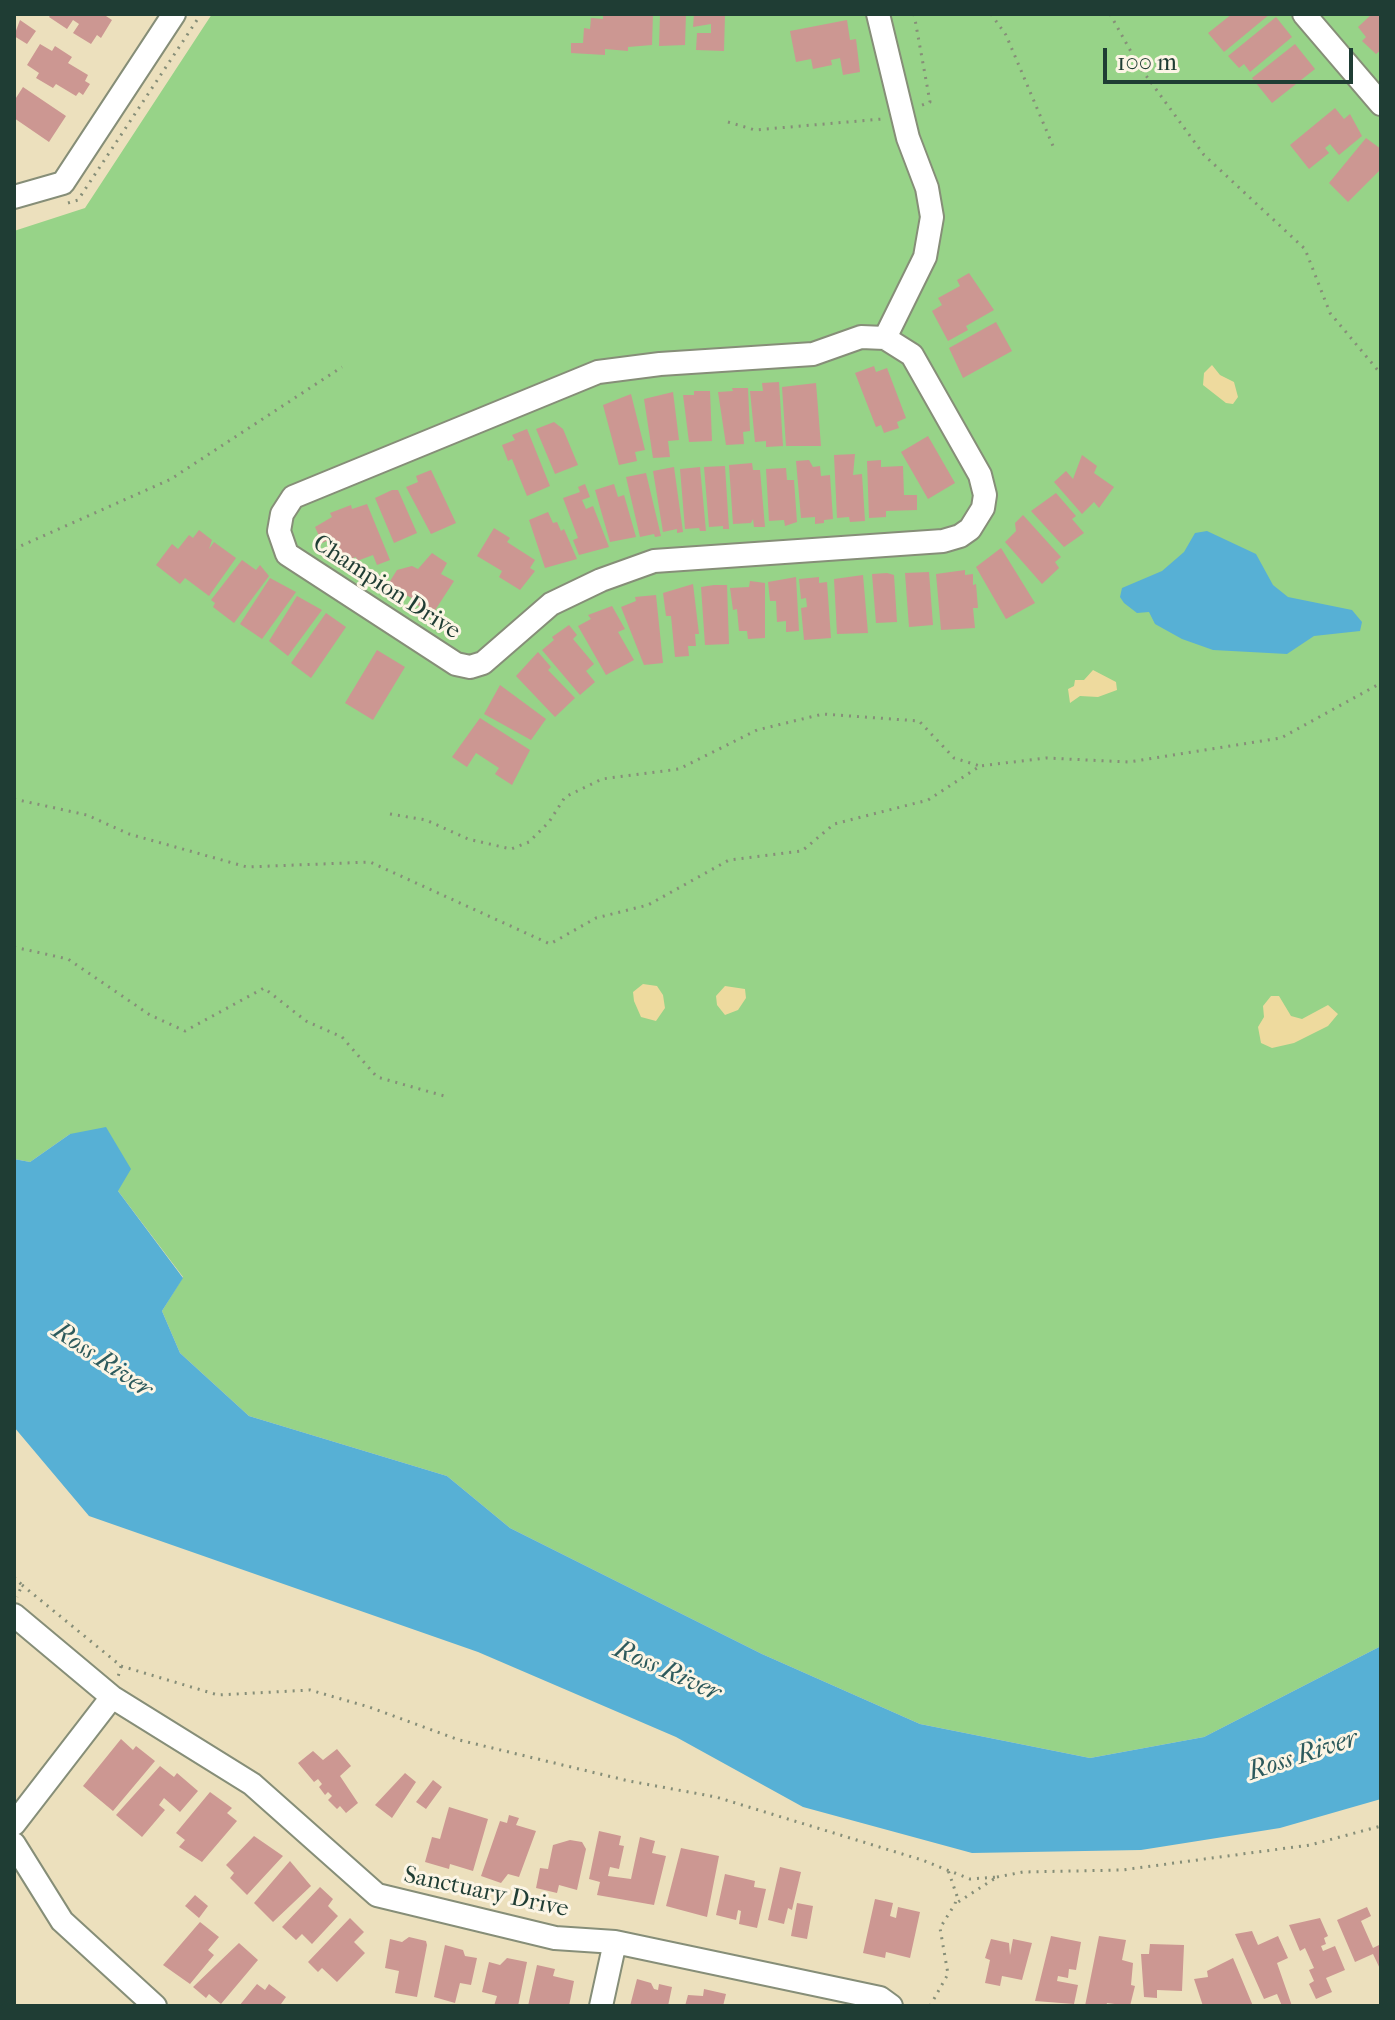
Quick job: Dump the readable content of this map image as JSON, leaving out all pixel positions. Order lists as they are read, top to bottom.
{
  "streets": {
    "street": ["Champion Drive", "Sanctuary Drive"]
  },
  "water": ["Ross River"],
  "scale_bar": "100 m"
}
